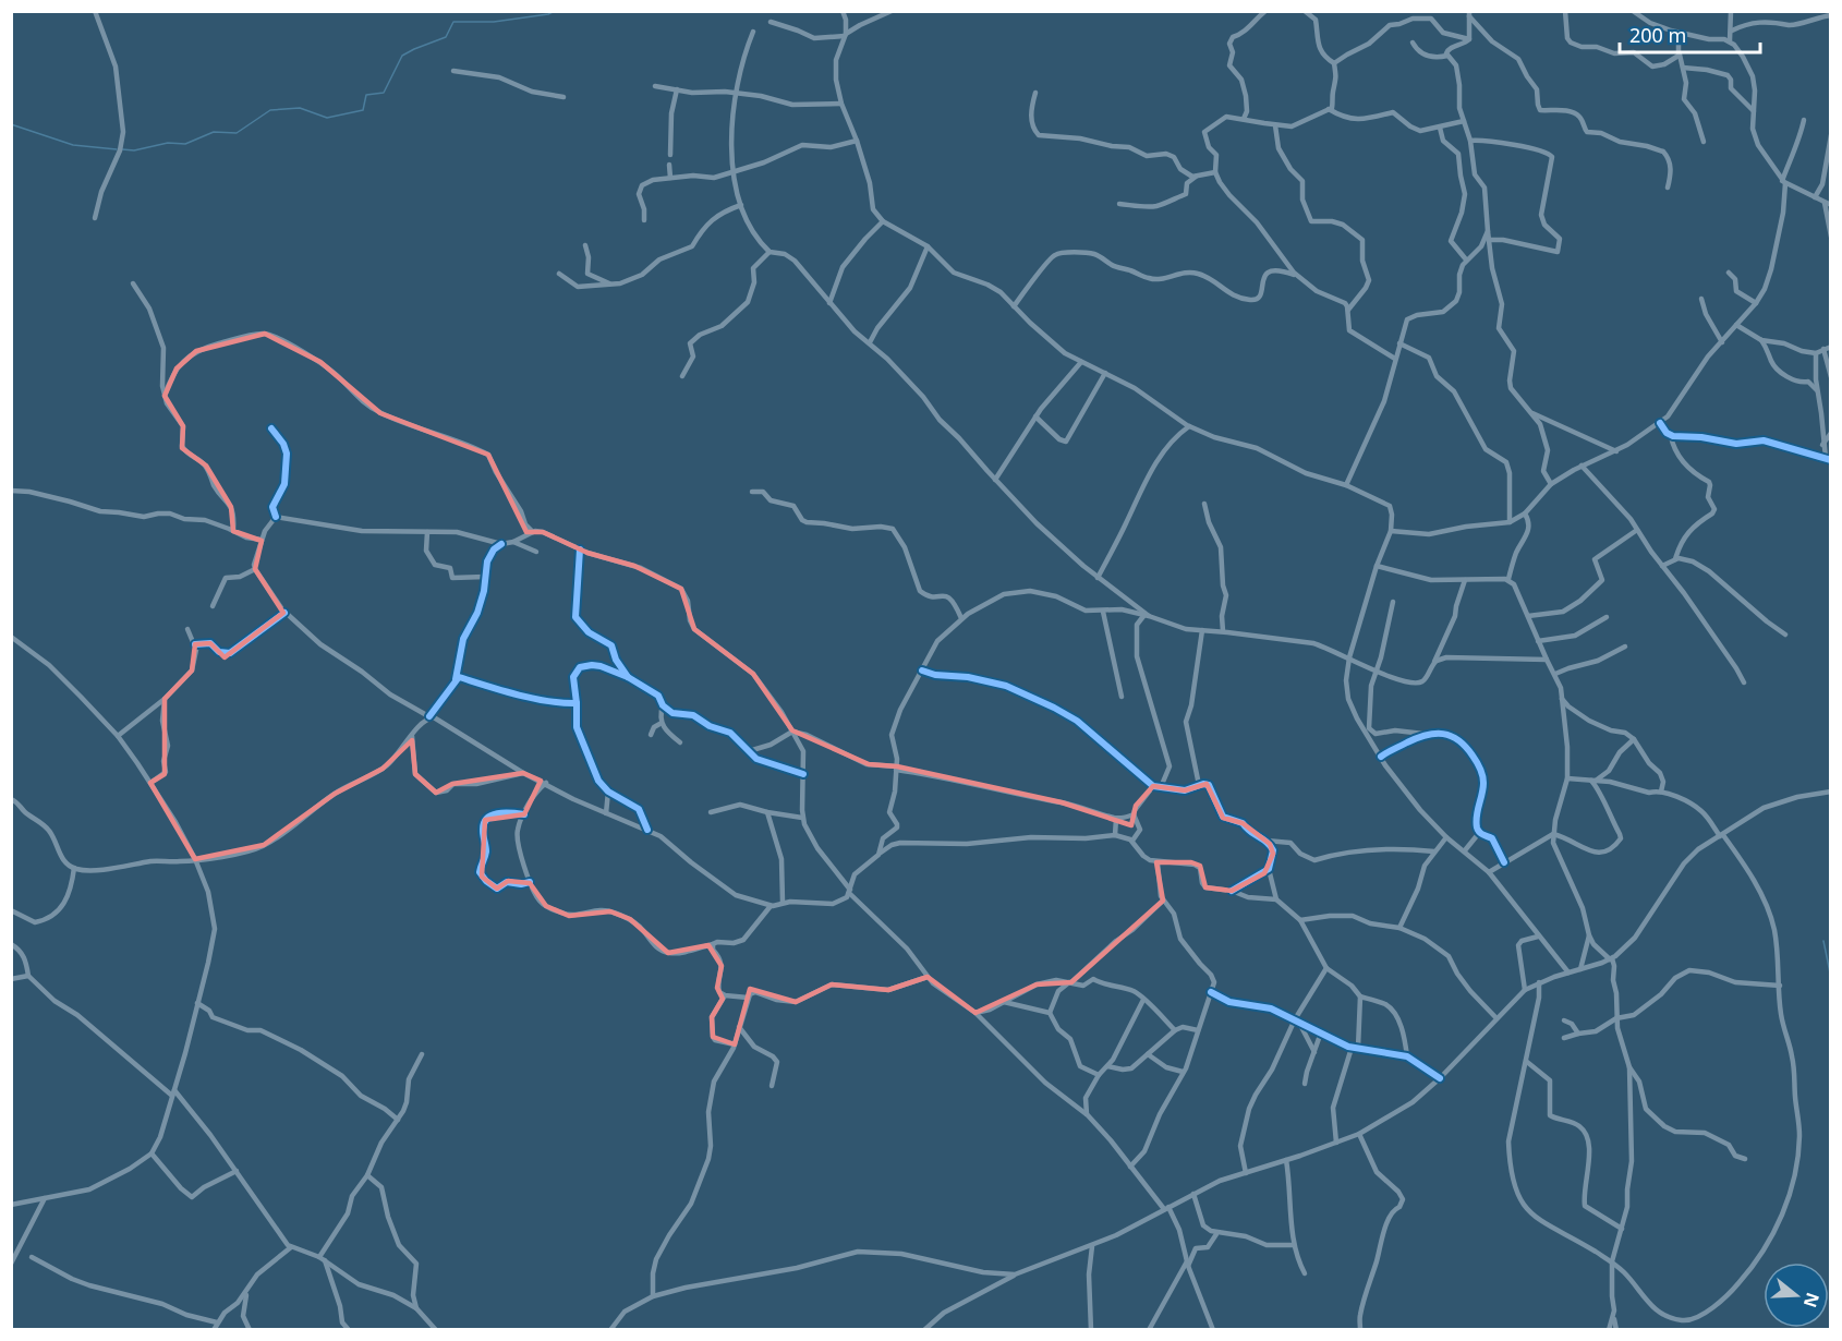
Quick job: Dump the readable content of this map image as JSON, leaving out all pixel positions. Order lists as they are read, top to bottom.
{
  "scale_bar": "200 m",
  "north": "right"
}
